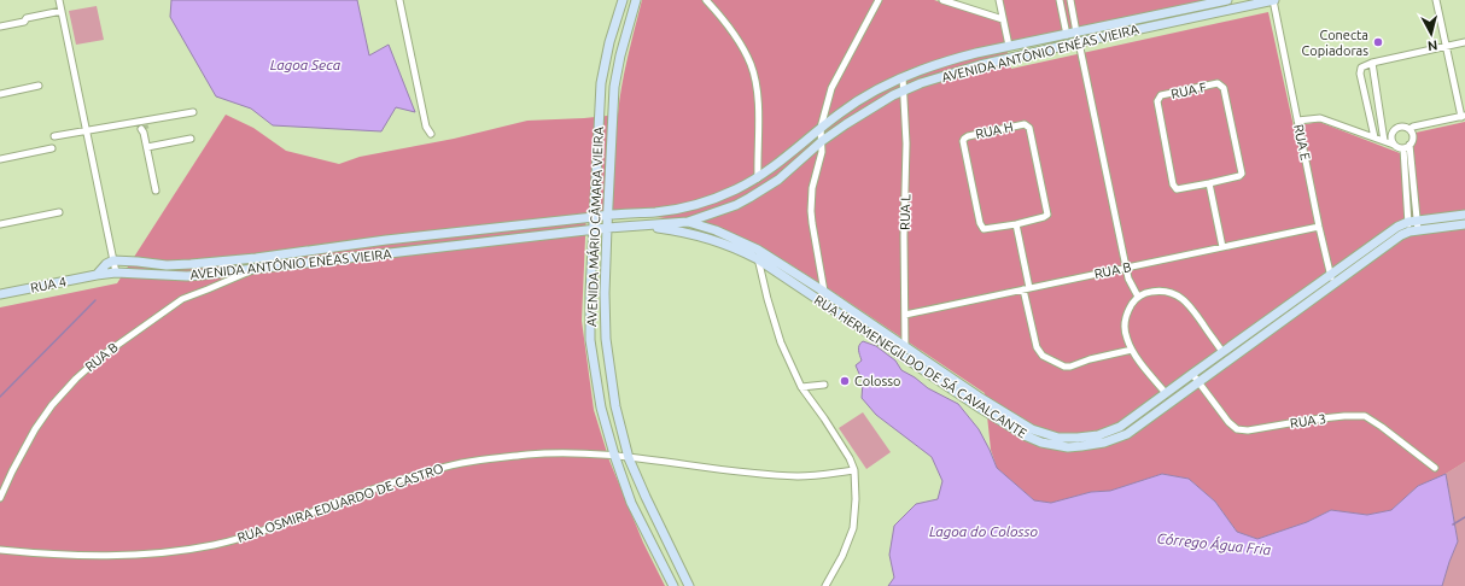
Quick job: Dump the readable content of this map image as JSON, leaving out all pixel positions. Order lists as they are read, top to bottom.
{
  "streets": {
    "street": [
      "AVENIDA ANTÔNIO ENÉAS VIEIRA",
      "RUA F",
      "RUA H",
      "RUA E",
      "RUA L",
      "AVENIDA MÁRIO CÂMARA VIEIRA",
      "RUA B",
      "RUA 4",
      "RUA HERMENEGILDO DE SÁ CAVALCANTE",
      "RUA 3",
      "RUA OSMIRA EDUARDO DE CASTRO"
    ]
  },
  "crossings": [
    ["AVENIDA ANTÔNIO ENÉAS VIEIRA", "RUA E"],
    ["AVENIDA ANTÔNIO ENÉAS VIEIRA", "RUA L"],
    ["AVENIDA ANTÔNIO ENÉAS VIEIRA", "AVENIDA MÁRIO CÂMARA VIEIRA"],
    ["AVENIDA ANTÔNIO ENÉAS VIEIRA", "RUA B"],
    ["AVENIDA ANTÔNIO ENÉAS VIEIRA", "RUA 4"],
    ["AVENIDA ANTÔNIO ENÉAS VIEIRA", "RUA HERMENEGILDO DE SÁ CAVALCANTE"],
    ["RUA E", "RUA B"],
    ["RUA E", "RUA HERMENEGILDO DE SÁ CAVALCANTE"],
    ["RUA L", "RUA B"],
    ["RUA L", "RUA HERMENEGILDO DE SÁ CAVALCANTE"],
    ["AVENIDA MÁRIO CÂMARA VIEIRA", "RUA OSMIRA EDUARDO DE CASTRO"],
    ["RUA HERMENEGILDO DE SÁ CAVALCANTE", "RUA 3"]
  ],
  "water": ["Lagoa Seca", "Lagoa do Colosso", "Córrego Água Fria"],
  "places": ["Conecta Copiadoras", "Colosso"],
  "north": "bottom"
}
